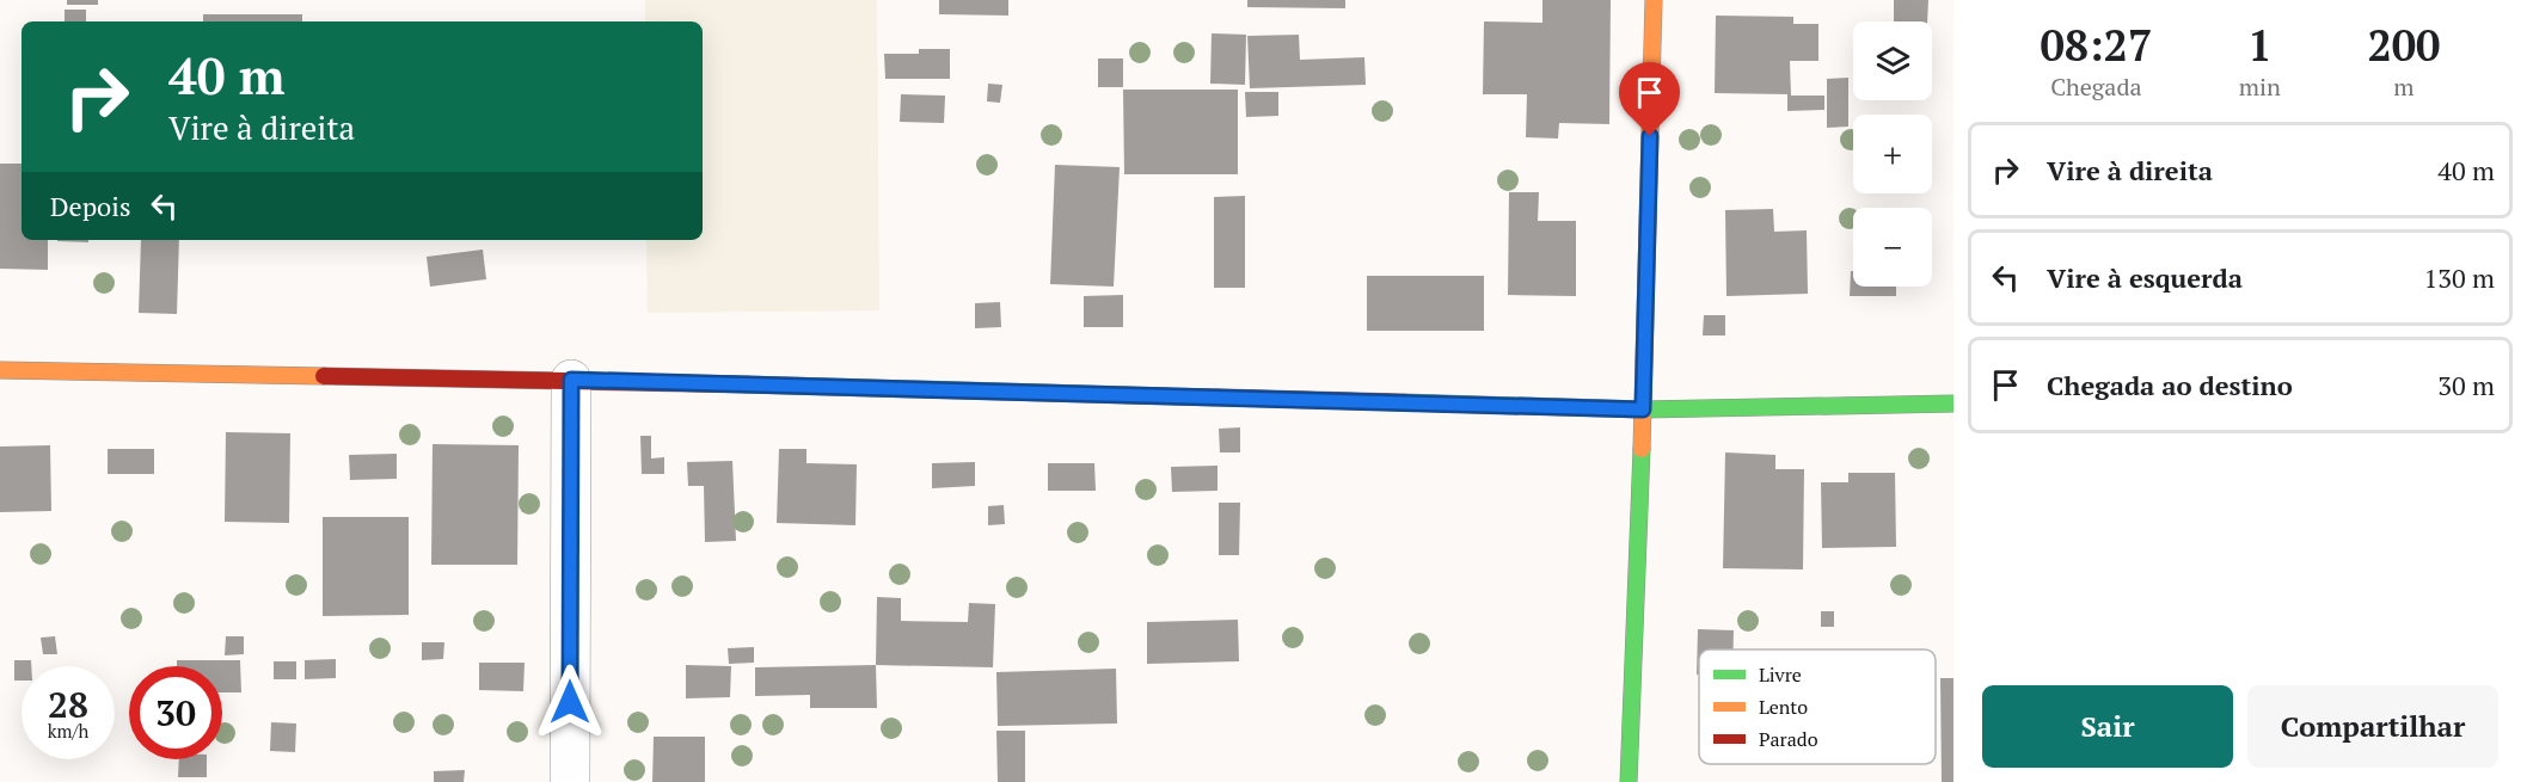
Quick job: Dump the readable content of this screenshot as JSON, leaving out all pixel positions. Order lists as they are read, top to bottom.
{
  "legend": ["Livre", "Lento", "Parado"],
  "page": {
    "eta": [
      "08:27",
      "Chegada",
      "1",
      "min",
      "200",
      "m"
    ],
    "map_buttons": ["+", "−"],
    "turn": ["40 m", "Vire à direita"],
    "list": [
      {
        "name": "Vire à direita",
        "value": "40 m"
      },
      {
        "name": "Vire à esquerda",
        "value": "130 m"
      },
      {
        "name": "Chegada ao destino",
        "value": "30 m"
      }
    ],
    "then": "Depois",
    "speed": "28 km/h",
    "limit": "30",
    "buttons": ["Sair", "Compartilhar"]
  }
}
